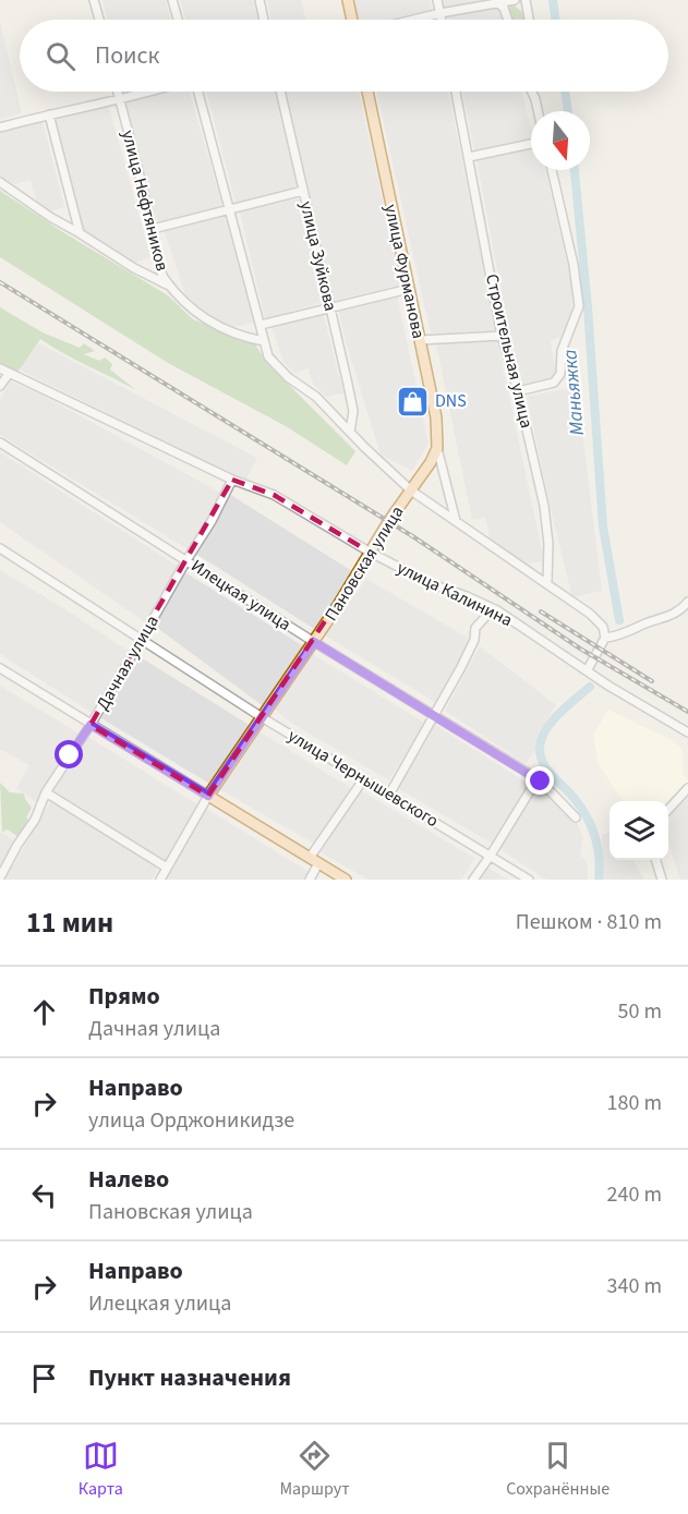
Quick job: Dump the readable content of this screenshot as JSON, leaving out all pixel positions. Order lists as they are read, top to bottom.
{
  "streets": {
    "main road": ["улица Фурманова", "Пановская улица"],
    "street": [
      "улица Нефтяников",
      "улица Зуйкова",
      "Строительная улица",
      "улица Калинина",
      "Илецкая улица",
      "Дачная улица",
      "улица Чернышевского"
    ]
  },
  "crossings": [
    ["улица Фурманова", "Пановская улица"],
    ["Пановская улица", "улица Калинина"],
    ["Пановская улица", "Илецкая улица"],
    ["Пановская улица", "улица Чернышевского"],
    ["улица Калинина", "Дачная улица"],
    ["Илецкая улица", "Дачная улица"],
    ["Дачная улица", "улица Чернышевского"]
  ],
  "water": ["Маньяжка"],
  "places": {
    "shop": ["DNS"]
  },
  "north": "bottom",
  "page": {
    "search": "Поиск",
    "heading": ["11 мин", "Пешком · 810 m"],
    "list": [
      ["Прямо", "Дачная улица", "50 m"],
      ["Направо", "улица Орджоникидзе", "180 m"],
      ["Налево", "Пановская улица", "240 m"],
      ["Направо", "Илецкая улица", "340 m"],
      "Пункт назначения"
    ],
    "nav": ["Карта", "Маршрут", "Сохранённые"]
  }
}
